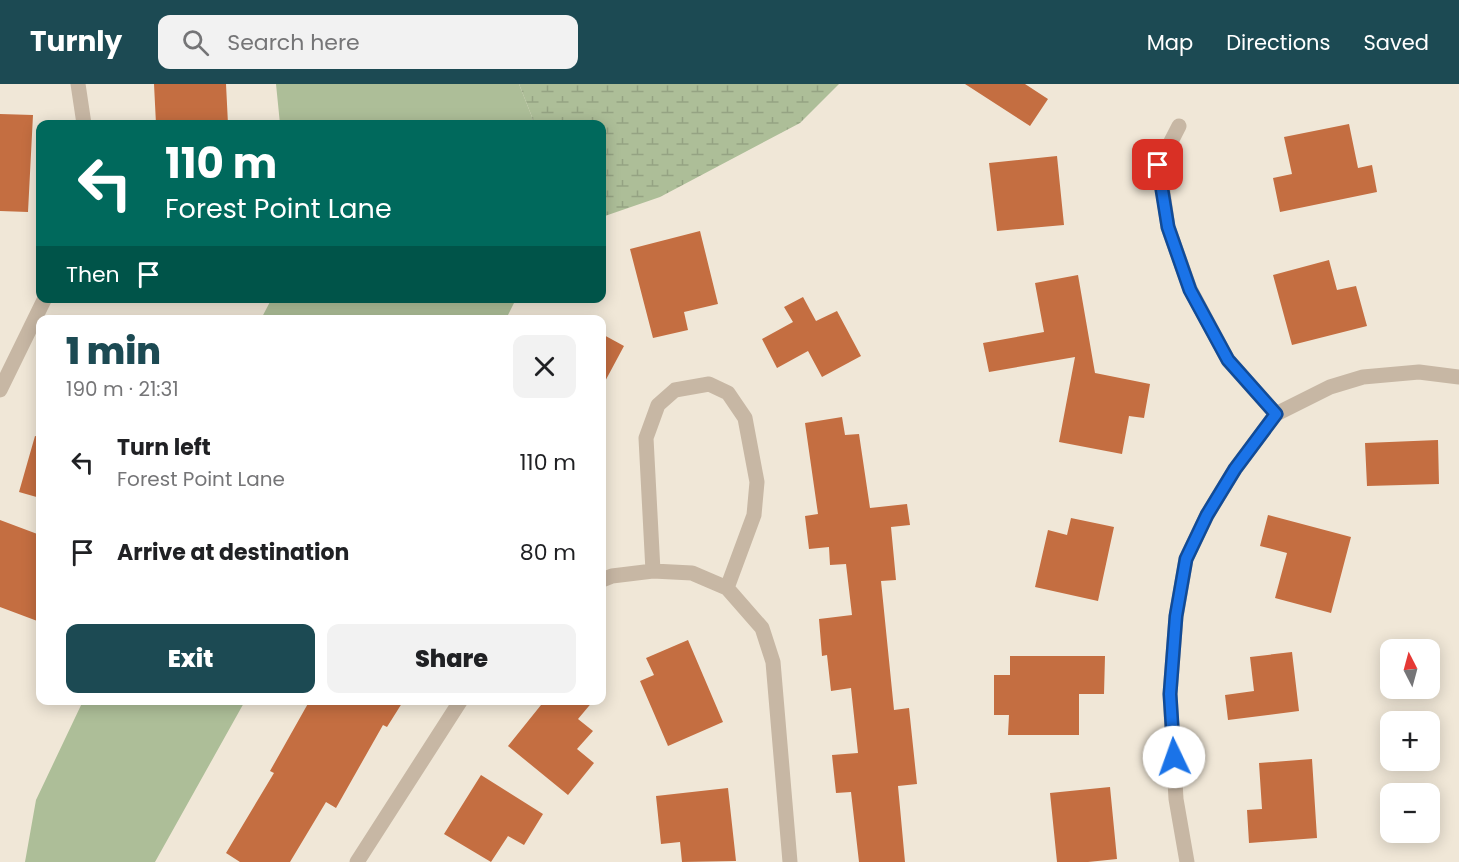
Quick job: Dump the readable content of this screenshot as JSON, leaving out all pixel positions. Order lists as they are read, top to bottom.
{
  "north": "top",
  "page": {
    "header": "Turnly",
    "search": "Search here",
    "nav": ["Map", "Directions", "Saved"],
    "turn": ["110 m", "Forest Point Lane"],
    "then": "Then",
    "heading": ["1 min", "190 m · 21:31"],
    "list": [
      {
        "name": "Turn left",
        "note": "Forest Point Lane",
        "value": "110 m"
      },
      {
        "name": "Arrive at destination",
        "value": "80 m"
      }
    ],
    "buttons": ["Exit", "Share"],
    "map_buttons": ["+", "−"]
  }
}
